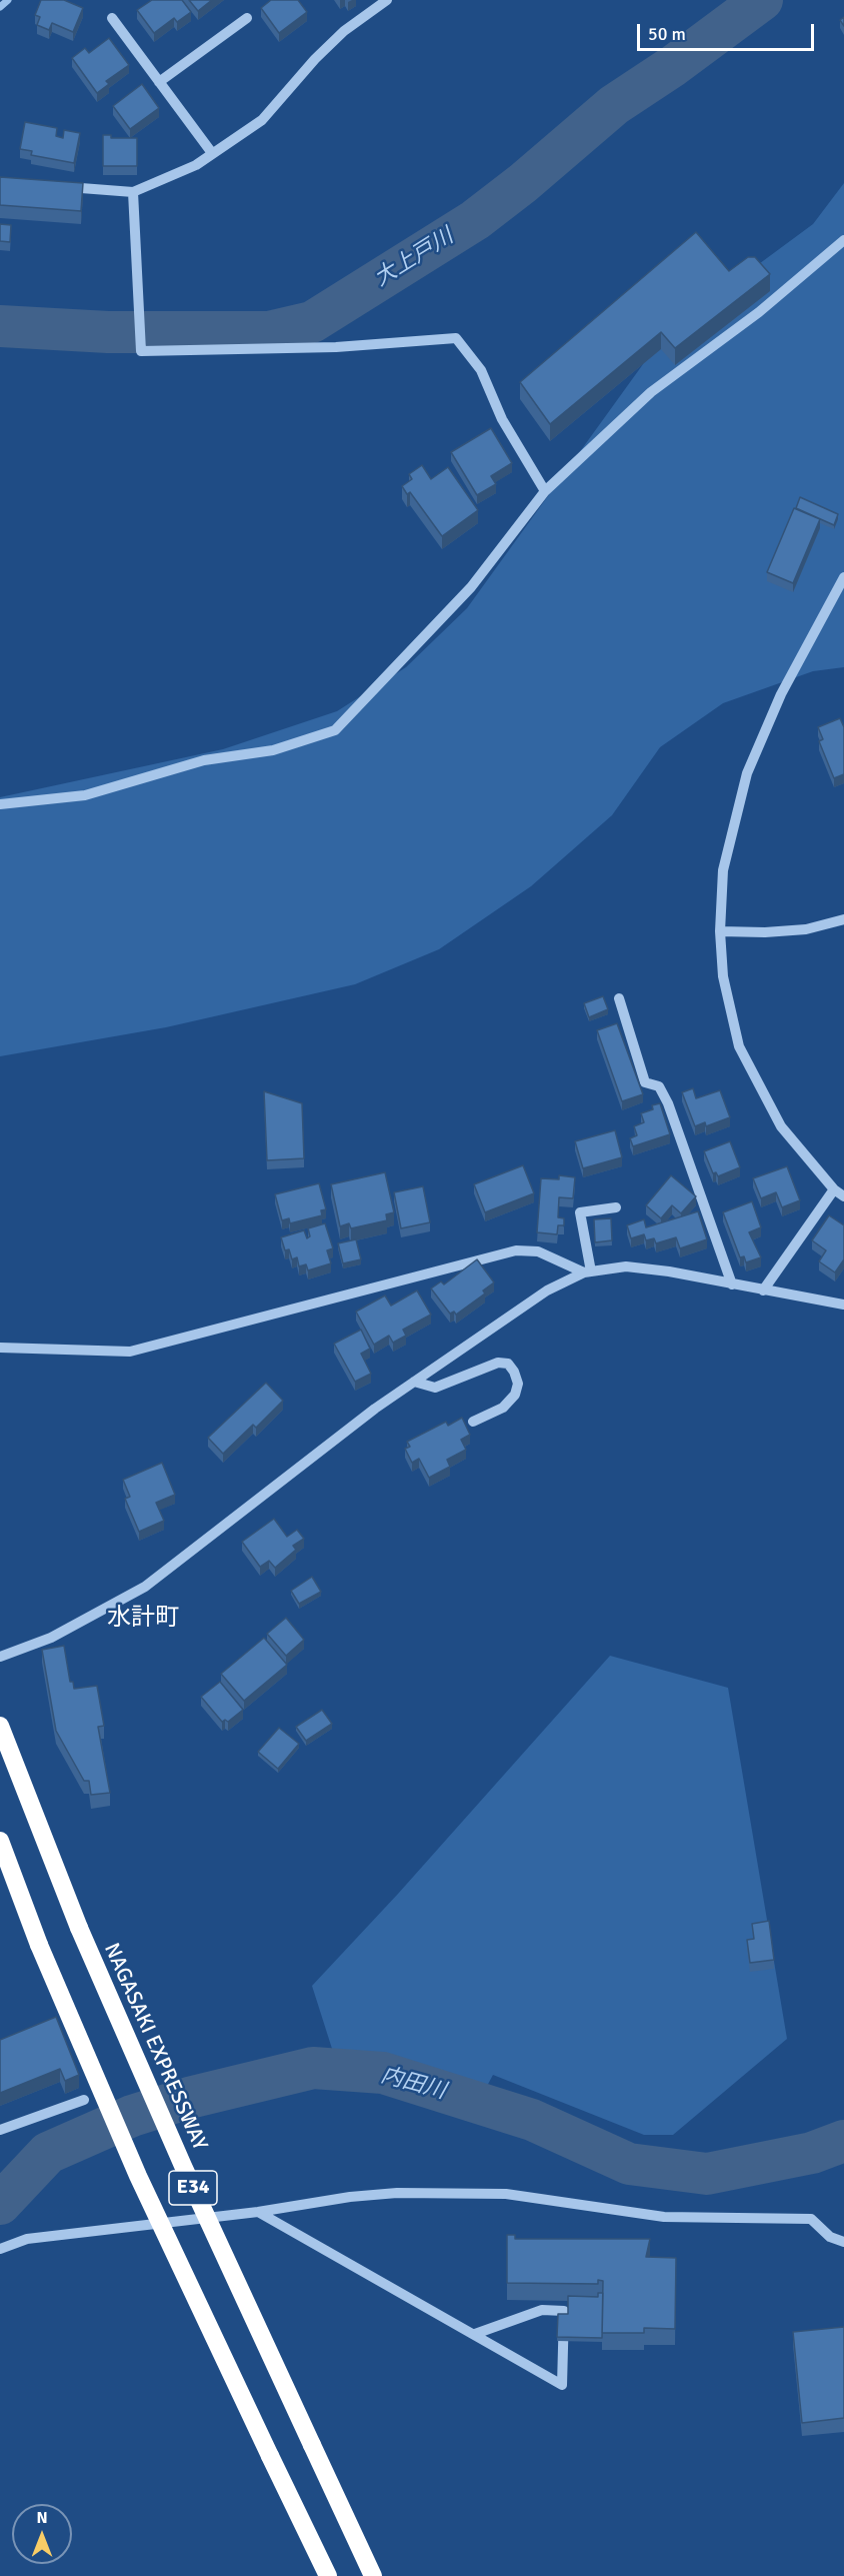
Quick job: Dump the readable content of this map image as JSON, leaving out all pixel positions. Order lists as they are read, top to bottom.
{
  "streets": {
    "highway": ["NAGASAKI EXPRESSWAY", "E34"]
  },
  "districts": ["水計町"],
  "water": ["大上戸川", "内田川"],
  "scale_bar": "50 m",
  "north": "top"
}
